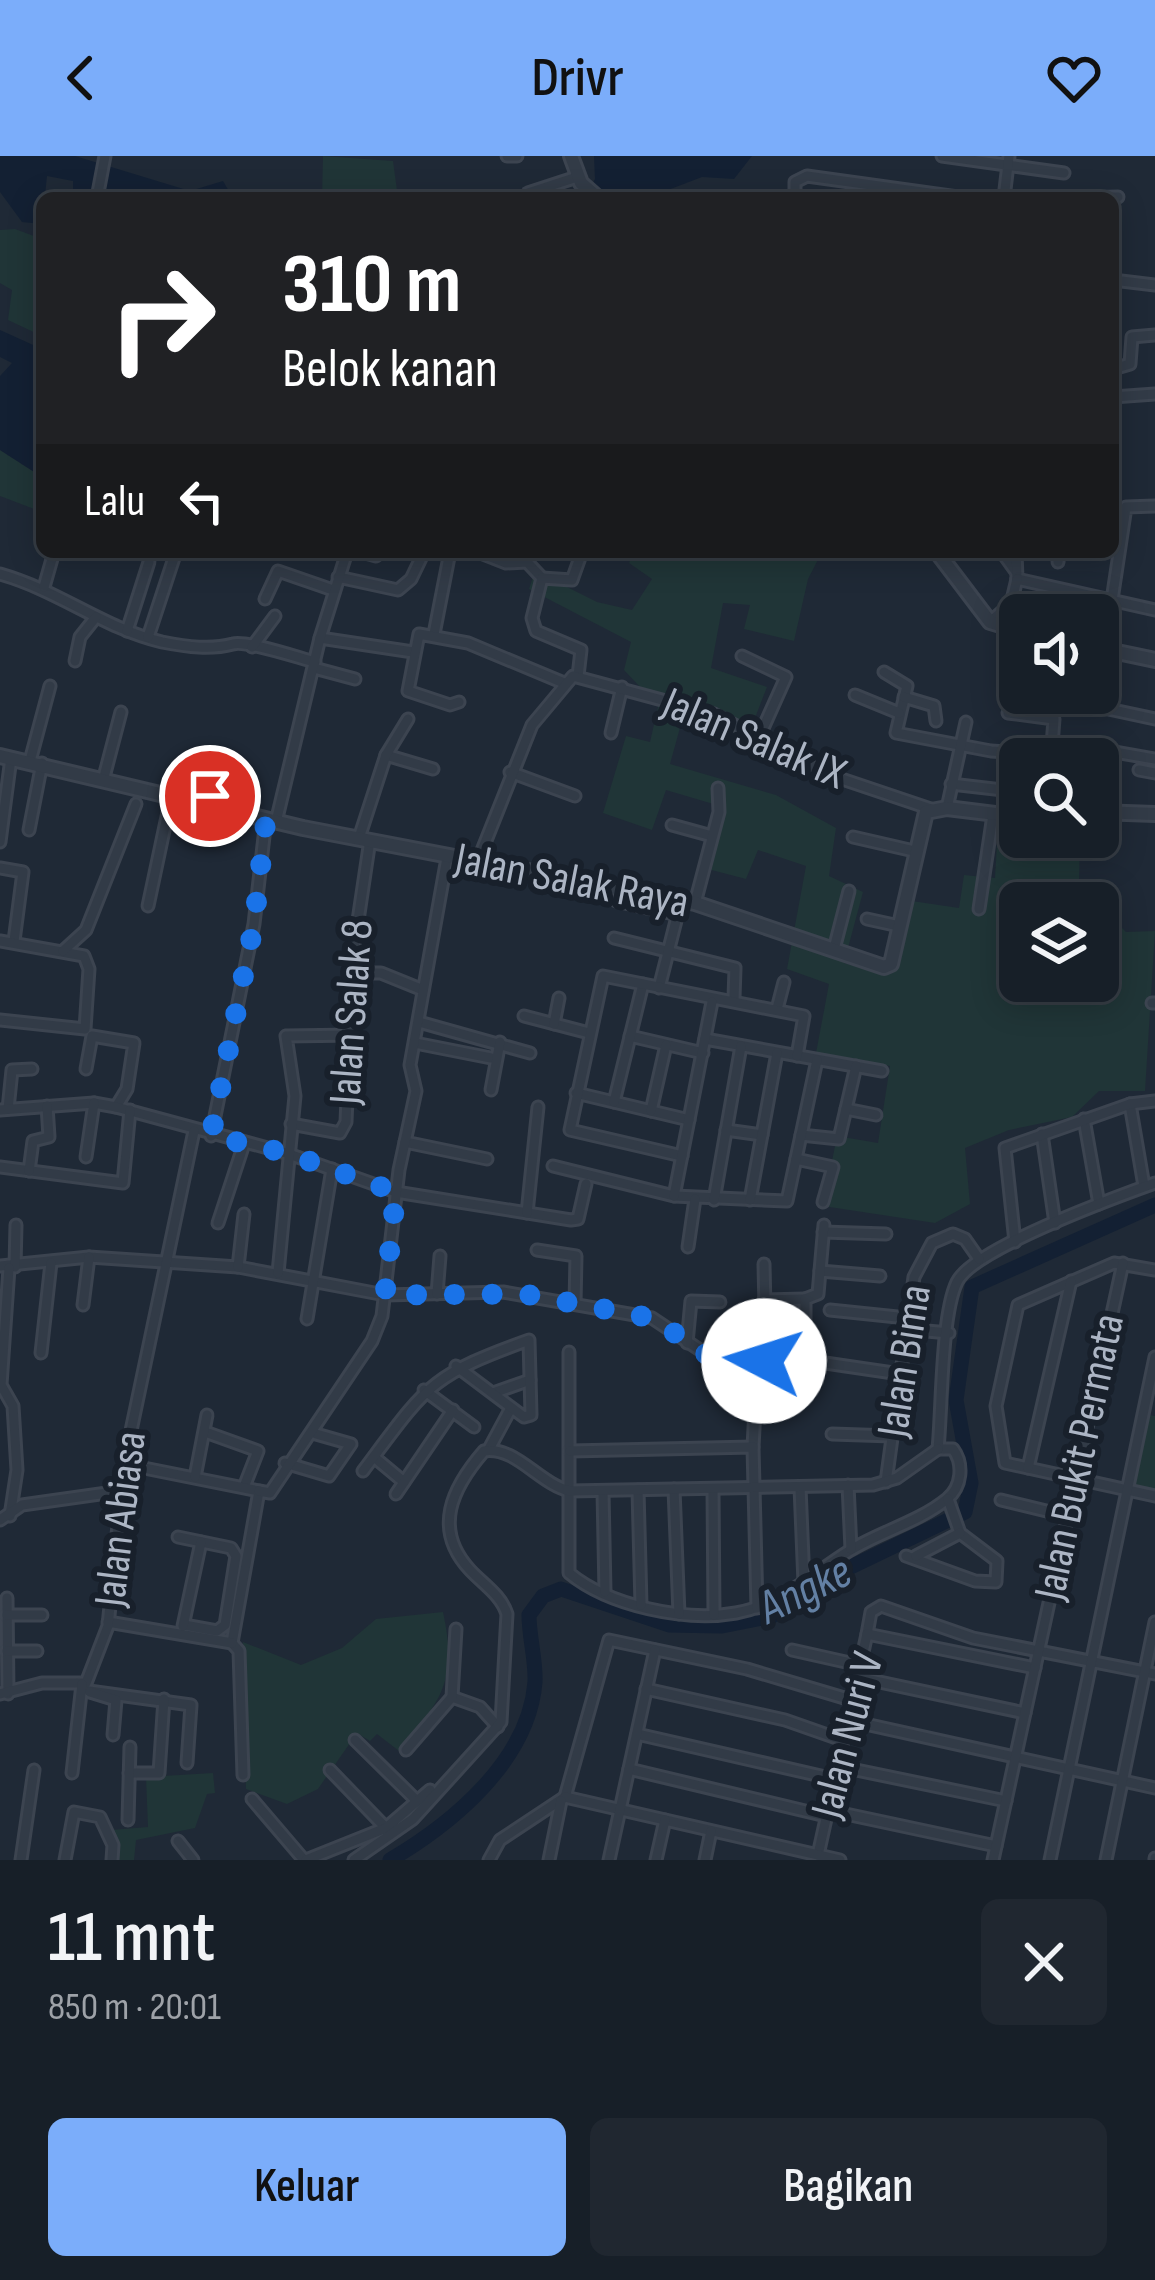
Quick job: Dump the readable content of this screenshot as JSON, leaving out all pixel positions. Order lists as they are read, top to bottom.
{
  "streets": {
    "street": [
      "Jalan Salak IX",
      "Jalan Salak Raya",
      "Jalan Salak 8",
      "Jalan Bima",
      "Jalan Bukit Permata",
      "Jalan Abiasa",
      "Jalan Nuri V"
    ]
  },
  "crossings": [
    ["Jalan Salak IX", "Jalan Salak Raya"],
    ["Jalan Salak Raya", "Jalan Salak 8"],
    ["Jalan Bukit Permata", "Jalan Nuri V"]
  ],
  "water": ["Angke"],
  "page": {
    "header": "Drivr",
    "turn": ["310 m", "Belok kanan"],
    "then": "Lalu",
    "heading": ["11 mnt", "850 m · 20:01"],
    "buttons": ["Keluar", "Bagikan"]
  }
}
